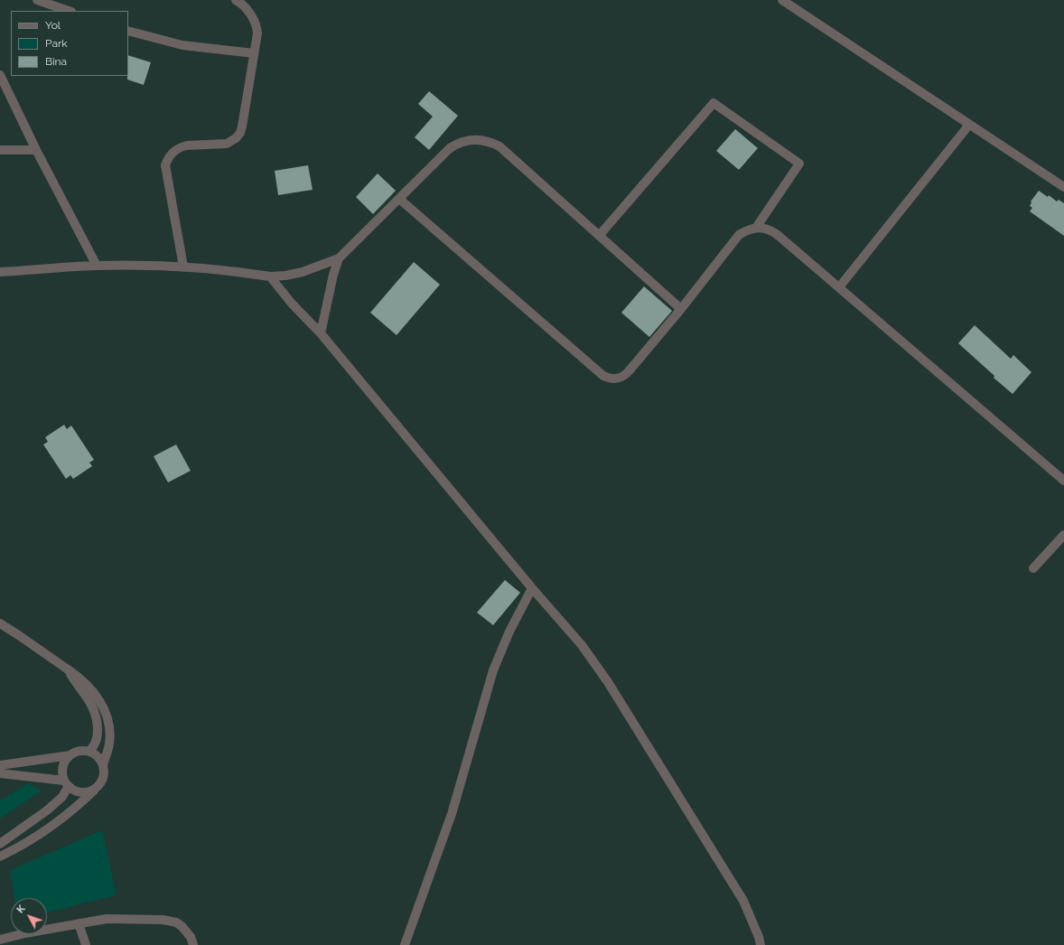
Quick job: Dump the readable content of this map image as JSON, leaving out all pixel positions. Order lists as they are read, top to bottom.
{
  "legend": ["Yol", "Park", "Bina"],
  "north": "top left"
}
